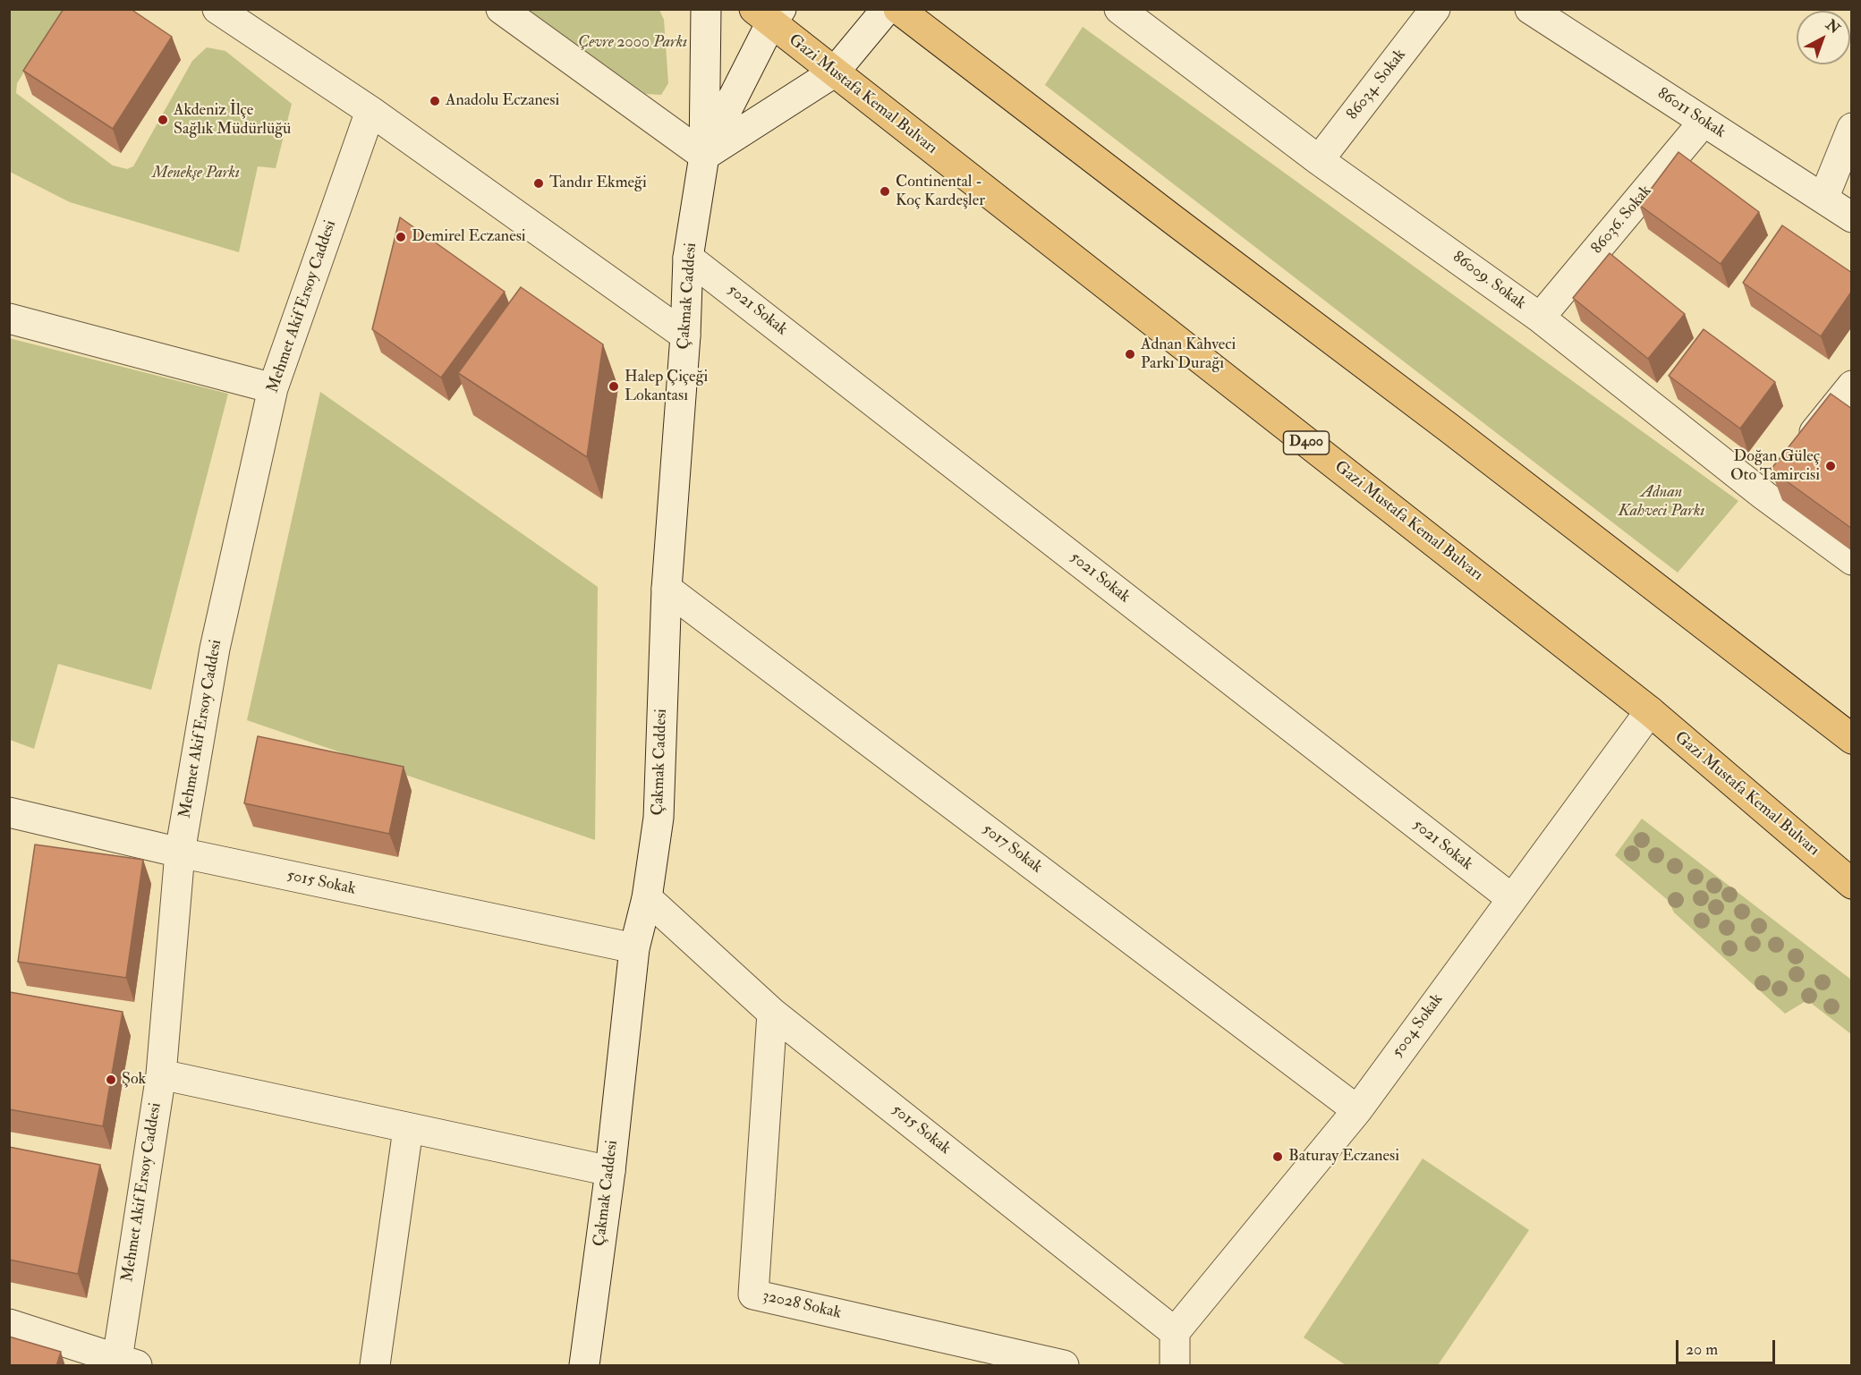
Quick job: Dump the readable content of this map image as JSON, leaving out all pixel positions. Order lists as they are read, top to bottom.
{
  "streets": {
    "highway": ["Gazi Mustafa Kemal Bulvarı", "D400"],
    "street": [
      "86034. Sokak",
      "86011 Sokak",
      "86036. Sokak",
      "86009. Sokak",
      "Çakmak Caddesi",
      "Mehmet Akif Ersoy Caddesi",
      "5021 Sokak",
      "5017 Sokak",
      "5015 Sokak",
      "5004 Sokak",
      "32028 Sokak"
    ]
  },
  "crossings": [
    ["86034. Sokak", "86009. Sokak"],
    ["Gazi Mustafa Kemal Bulvarı", "5004 Sokak"],
    ["86011 Sokak", "86036. Sokak"],
    ["86036. Sokak", "86009. Sokak"],
    ["Çakmak Caddesi", "5021 Sokak"],
    ["Çakmak Caddesi", "5017 Sokak"],
    ["Çakmak Caddesi", "5015 Sokak"],
    ["Mehmet Akif Ersoy Caddesi", "5015 Sokak"],
    ["5021 Sokak", "5004 Sokak"],
    ["5017 Sokak", "5004 Sokak"],
    ["5015 Sokak", "5004 Sokak"],
    ["5015 Sokak", "32028 Sokak"]
  ],
  "parks": ["Çevre 2000 Parkı", "Menekşe Parkı", "Adnan Kahveci Parkı"],
  "places": [
    "Anadolu Eczanesi",
    "Akdeniz İlçe Sağlık Müdürlüğü",
    "Tandır Ekmeği",
    "Continental - Koç Kardeşler",
    "Demirel Eczanesi",
    "Adnan Kahveci Parkı Durağı",
    "Halep Çiçeği Lokantası",
    "Doğan Güleç Oto Tamircisi",
    "Şok",
    "Baturay Eczanesi"
  ],
  "scale_bar": "20 m",
  "north": "top right"
}
